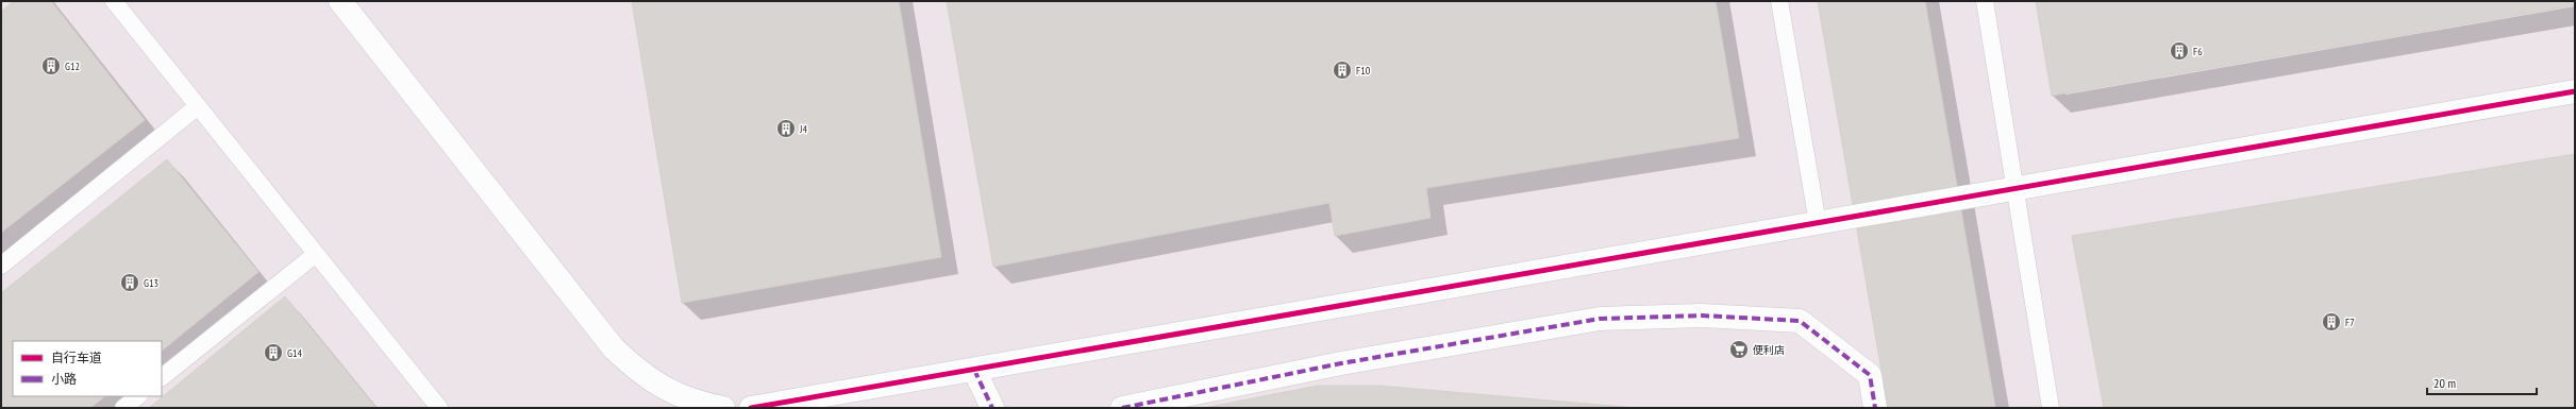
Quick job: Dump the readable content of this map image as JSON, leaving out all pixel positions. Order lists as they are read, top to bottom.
{
  "places": {
    "building": [
      "F6",
      "G12",
      "F10",
      "J4",
      "G13",
      "F7",
      "G14"
    ],
    "supermarket": ["便利店"]
  },
  "legend": ["自行车道", "小路"],
  "scale_bar": "20 m"
}
